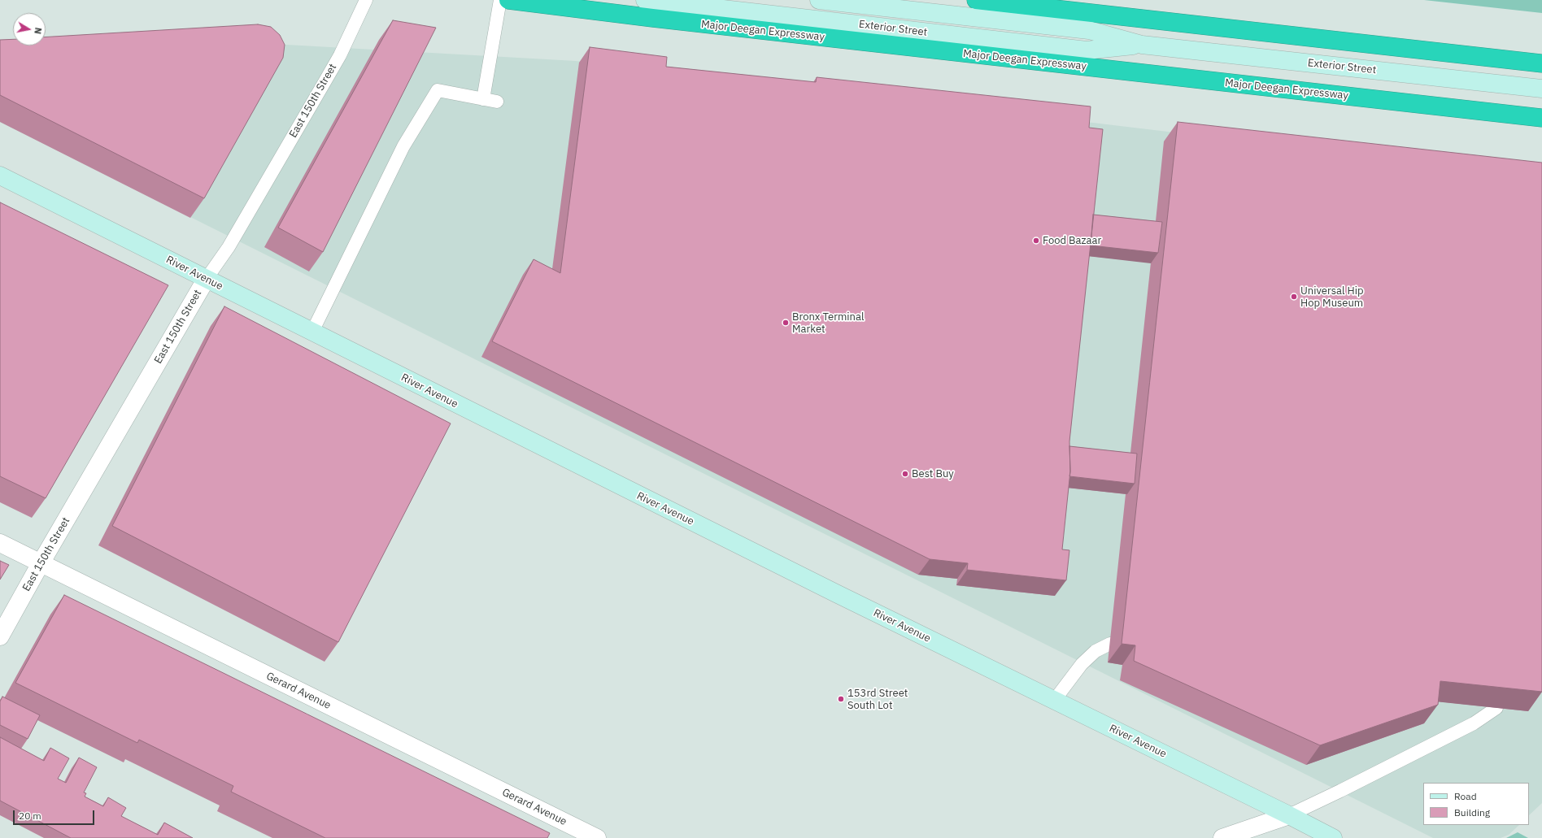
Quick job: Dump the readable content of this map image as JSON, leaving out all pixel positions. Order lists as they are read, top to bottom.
{
  "streets": {
    "highway": ["Major Deegan Expressway"],
    "main road": ["Exterior Street", "River Avenue"],
    "street": ["East 150th Street", "Gerard Avenue"]
  },
  "crossings": [
    ["East 150th Street", "River Avenue"],
    ["East 150th Street", "Gerard Avenue"]
  ],
  "places": [
    "Food Bazaar",
    "Universal Hip Hop Museum",
    "Bronx Terminal Market",
    "Best Buy",
    "153rd Street South Lot"
  ],
  "legend": ["Road", "Building"],
  "scale_bar": "20 m",
  "north": "right"
}
